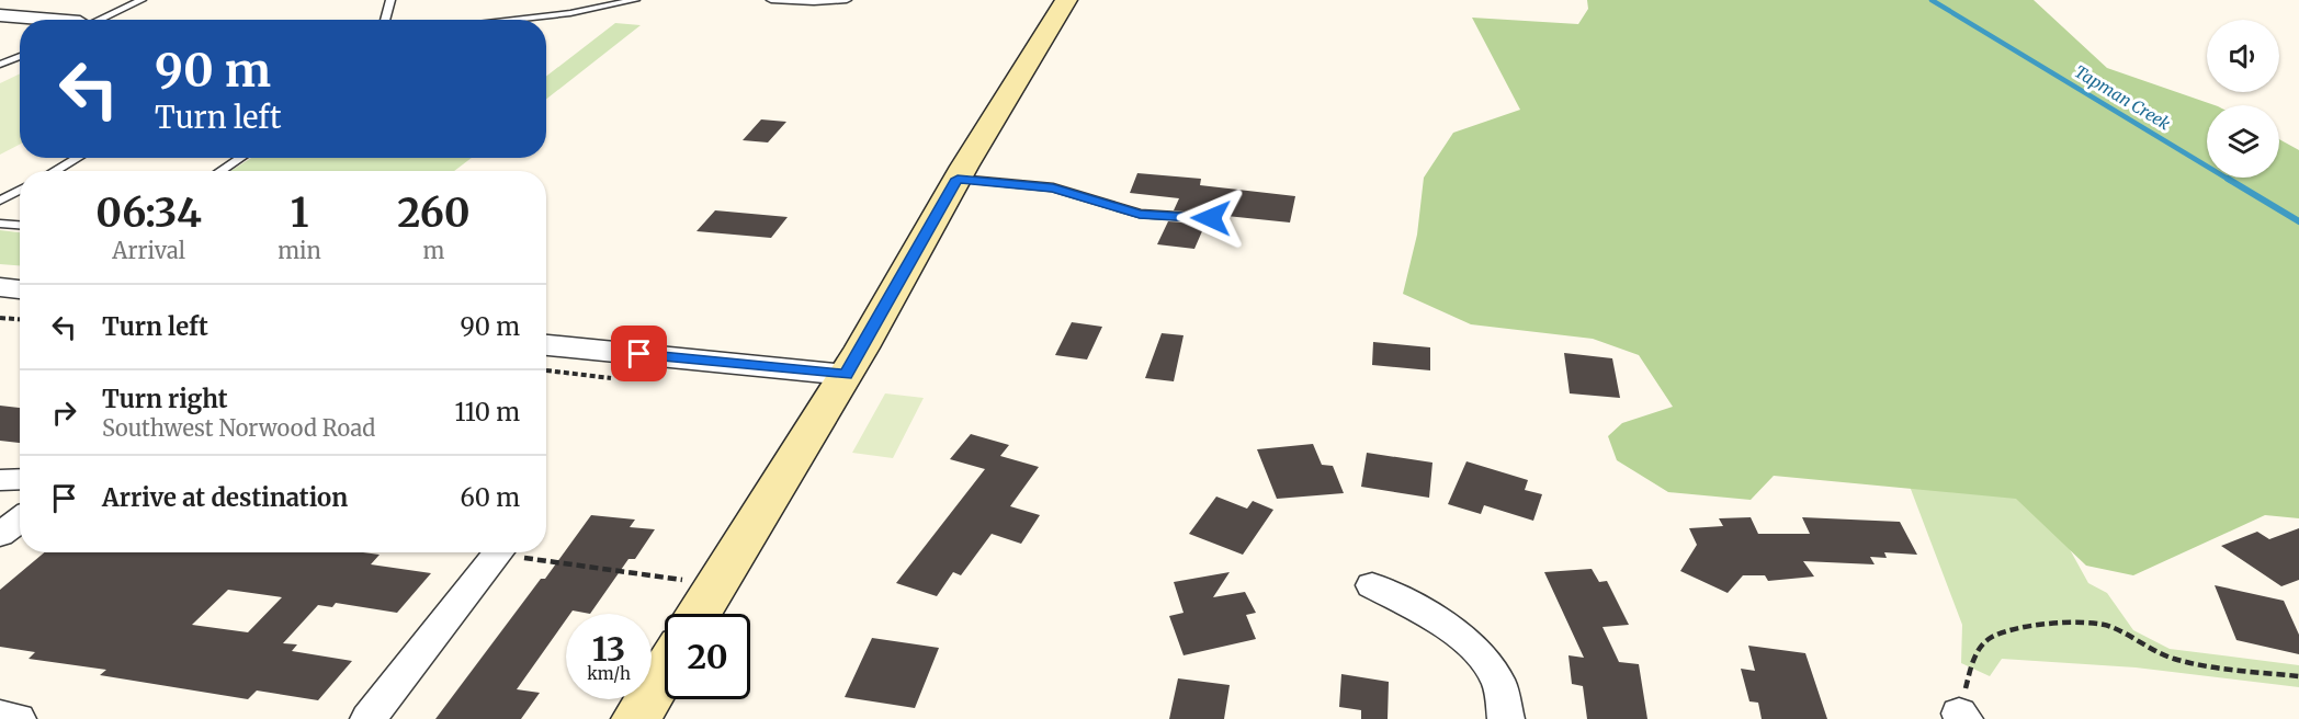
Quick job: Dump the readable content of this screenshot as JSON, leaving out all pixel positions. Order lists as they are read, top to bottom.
{
  "water": ["Tapman Creek"],
  "page": {
    "turn": ["90 m", "Turn left"],
    "eta": [
      "06:34",
      "Arrival",
      "1",
      "min",
      "260",
      "m"
    ],
    "list": [
      {
        "name": "Turn left",
        "value": "90 m"
      },
      {
        "name": "Turn right",
        "note": "Southwest Norwood Road",
        "value": "110 m"
      },
      {
        "name": "Arrive at destination",
        "value": "60 m"
      }
    ],
    "speed": "13 km/h",
    "limit": "20"
  }
}
